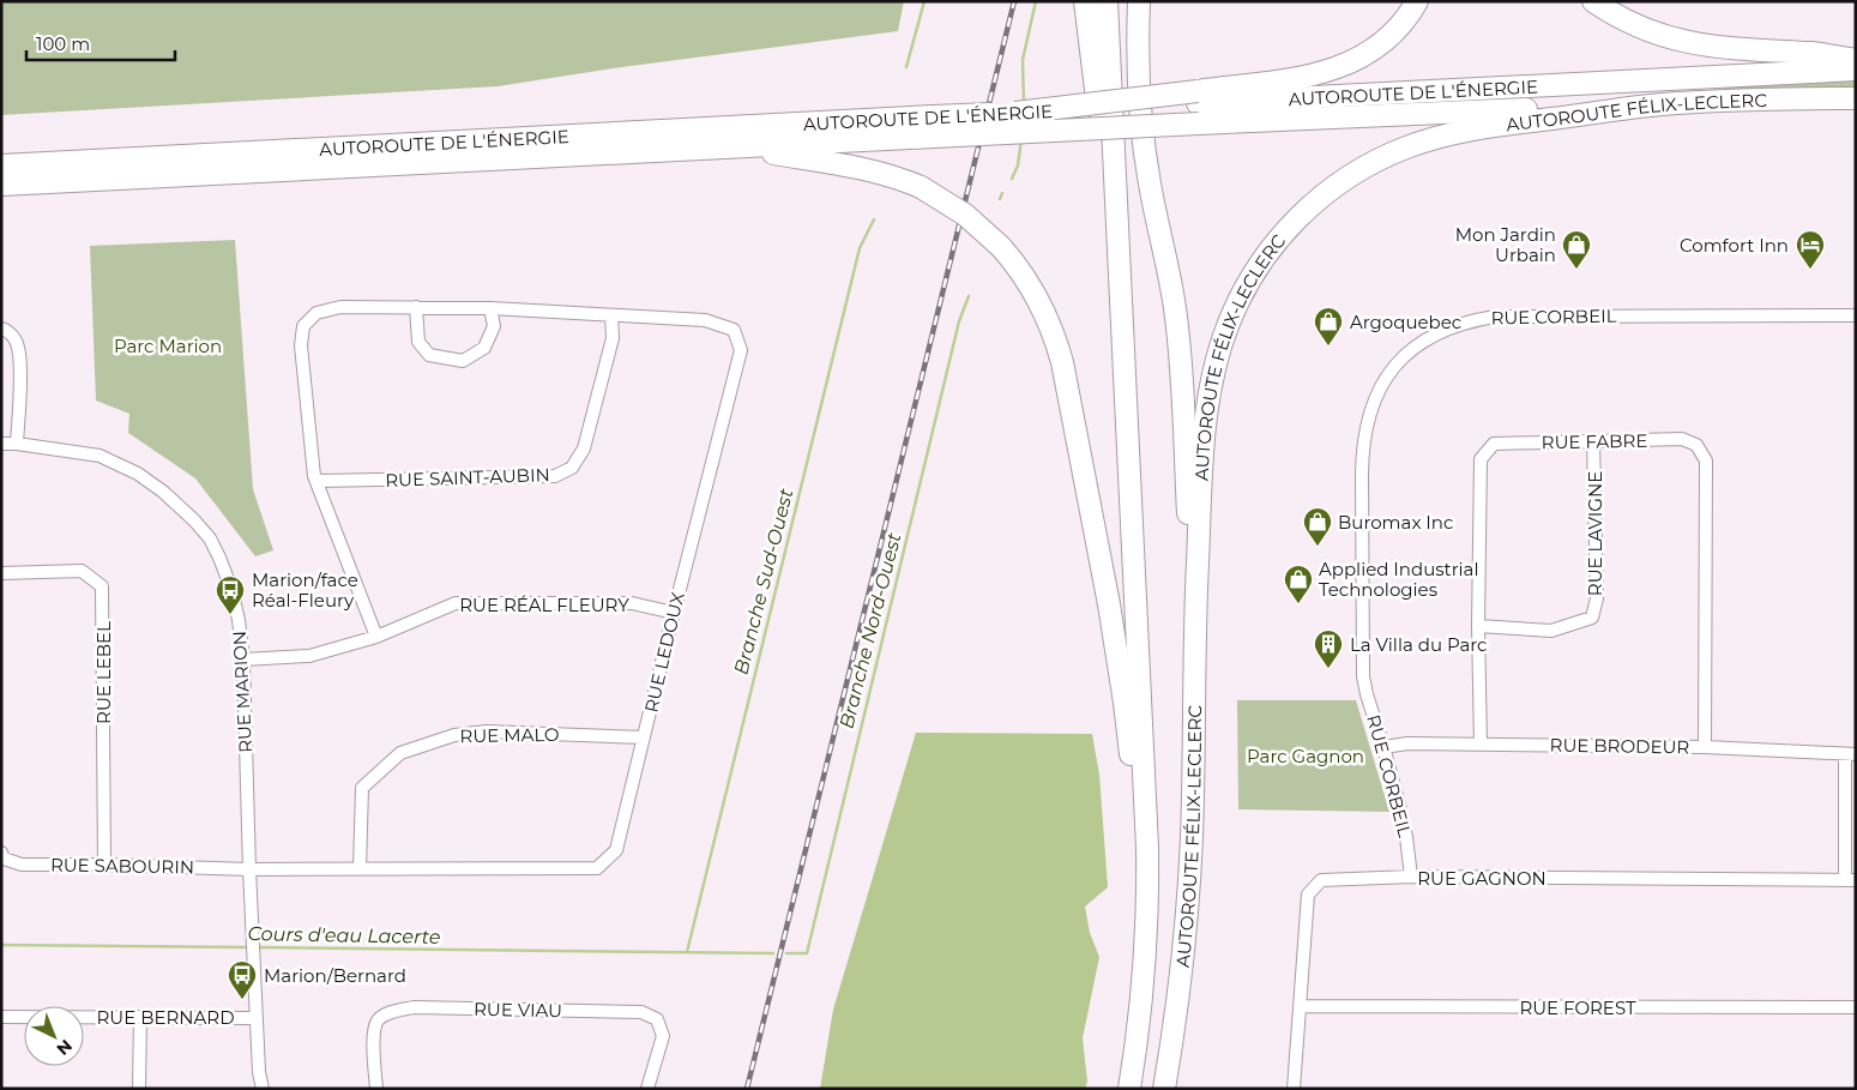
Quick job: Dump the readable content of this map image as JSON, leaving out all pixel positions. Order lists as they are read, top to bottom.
{
  "streets": {
    "highway": ["AUTOROUTE DE L'ÉNERGIE", "AUTOROUTE FÉLIX-LECLERC"],
    "street": [
      "RUE CORBEIL",
      "RUE FABRE",
      "RUE SAINT-AUBIN",
      "RUE LAVIGNE",
      "RUE RÉAL FLEURY",
      "RUE LEDOUX",
      "RUE LEBEL",
      "RUE MARION",
      "RUE MALO",
      "RUE BRODEUR",
      "RUE SABOURIN",
      "RUE GAGNON",
      "RUE FOREST",
      "RUE VIAU",
      "RUE BERNARD"
    ]
  },
  "crossings": [
    ["AUTOROUTE DE L'ÉNERGIE", "AUTOROUTE FÉLIX-LECLERC"],
    ["RUE CORBEIL", "RUE BRODEUR"],
    ["RUE CORBEIL", "RUE GAGNON"],
    ["RUE FABRE", "RUE LAVIGNE"],
    ["RUE FABRE", "RUE BRODEUR"],
    ["RUE SAINT-AUBIN", "RUE LEDOUX"],
    ["RUE RÉAL FLEURY", "RUE LEDOUX"],
    ["RUE RÉAL FLEURY", "RUE MARION"],
    ["RUE LEDOUX", "RUE MARION"],
    ["RUE LEDOUX", "RUE MALO"],
    ["RUE LEDOUX", "RUE SABOURIN"],
    ["RUE LEBEL", "RUE SABOURIN"],
    ["RUE MARION", "RUE SABOURIN"],
    ["RUE MARION", "RUE BERNARD"],
    ["RUE GAGNON", "RUE FOREST"]
  ],
  "water": ["Branche Sud-Ouest", "Branche Nord-Ouest", "Cours d'eau Lacerte"],
  "parks": ["Parc Marion", "Parc Gagnon"],
  "places": {
    "shop": [
      "Mon Jardin Urbain",
      "Argoquebec",
      "Buromax Inc",
      "Applied Industrial Technologies"
    ],
    "hotel": ["Comfort Inn"],
    "bus stop": ["Marion/face Réal-Fleury", "Marion/Bernard"],
    "building": ["La Villa du Parc"]
  },
  "scale_bar": "100 m",
  "north": "bottom right"
}
